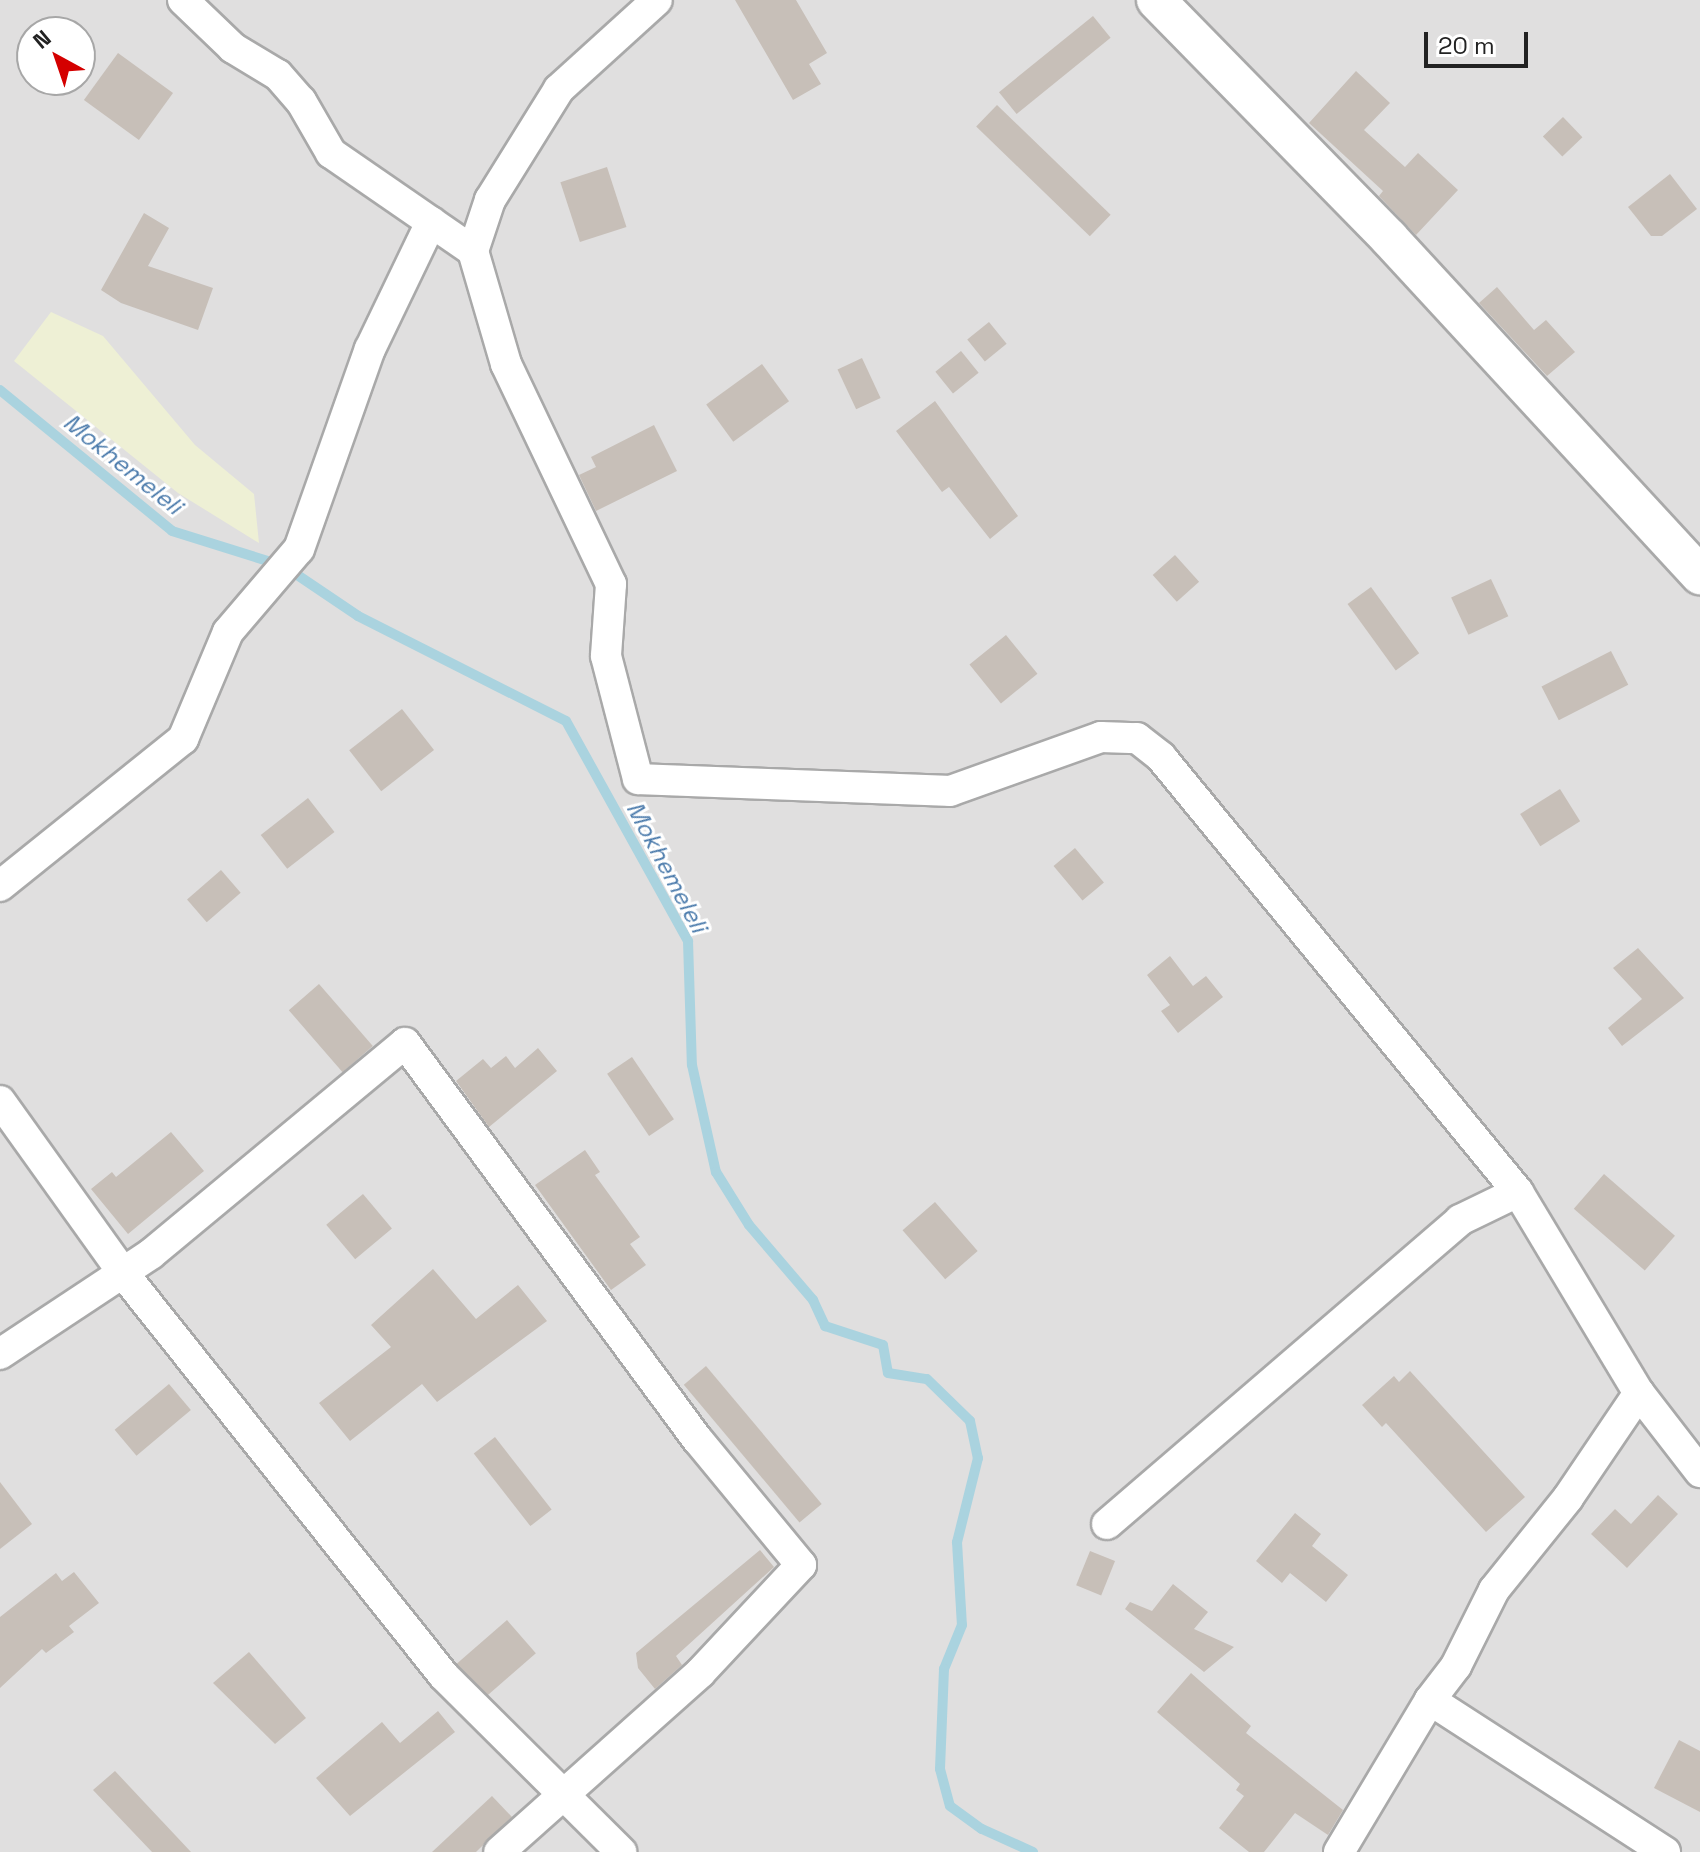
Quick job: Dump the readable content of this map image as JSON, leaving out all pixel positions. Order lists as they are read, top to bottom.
{
  "water": ["Mokhemeleli"],
  "scale_bar": "20 m",
  "north": "top left"
}
